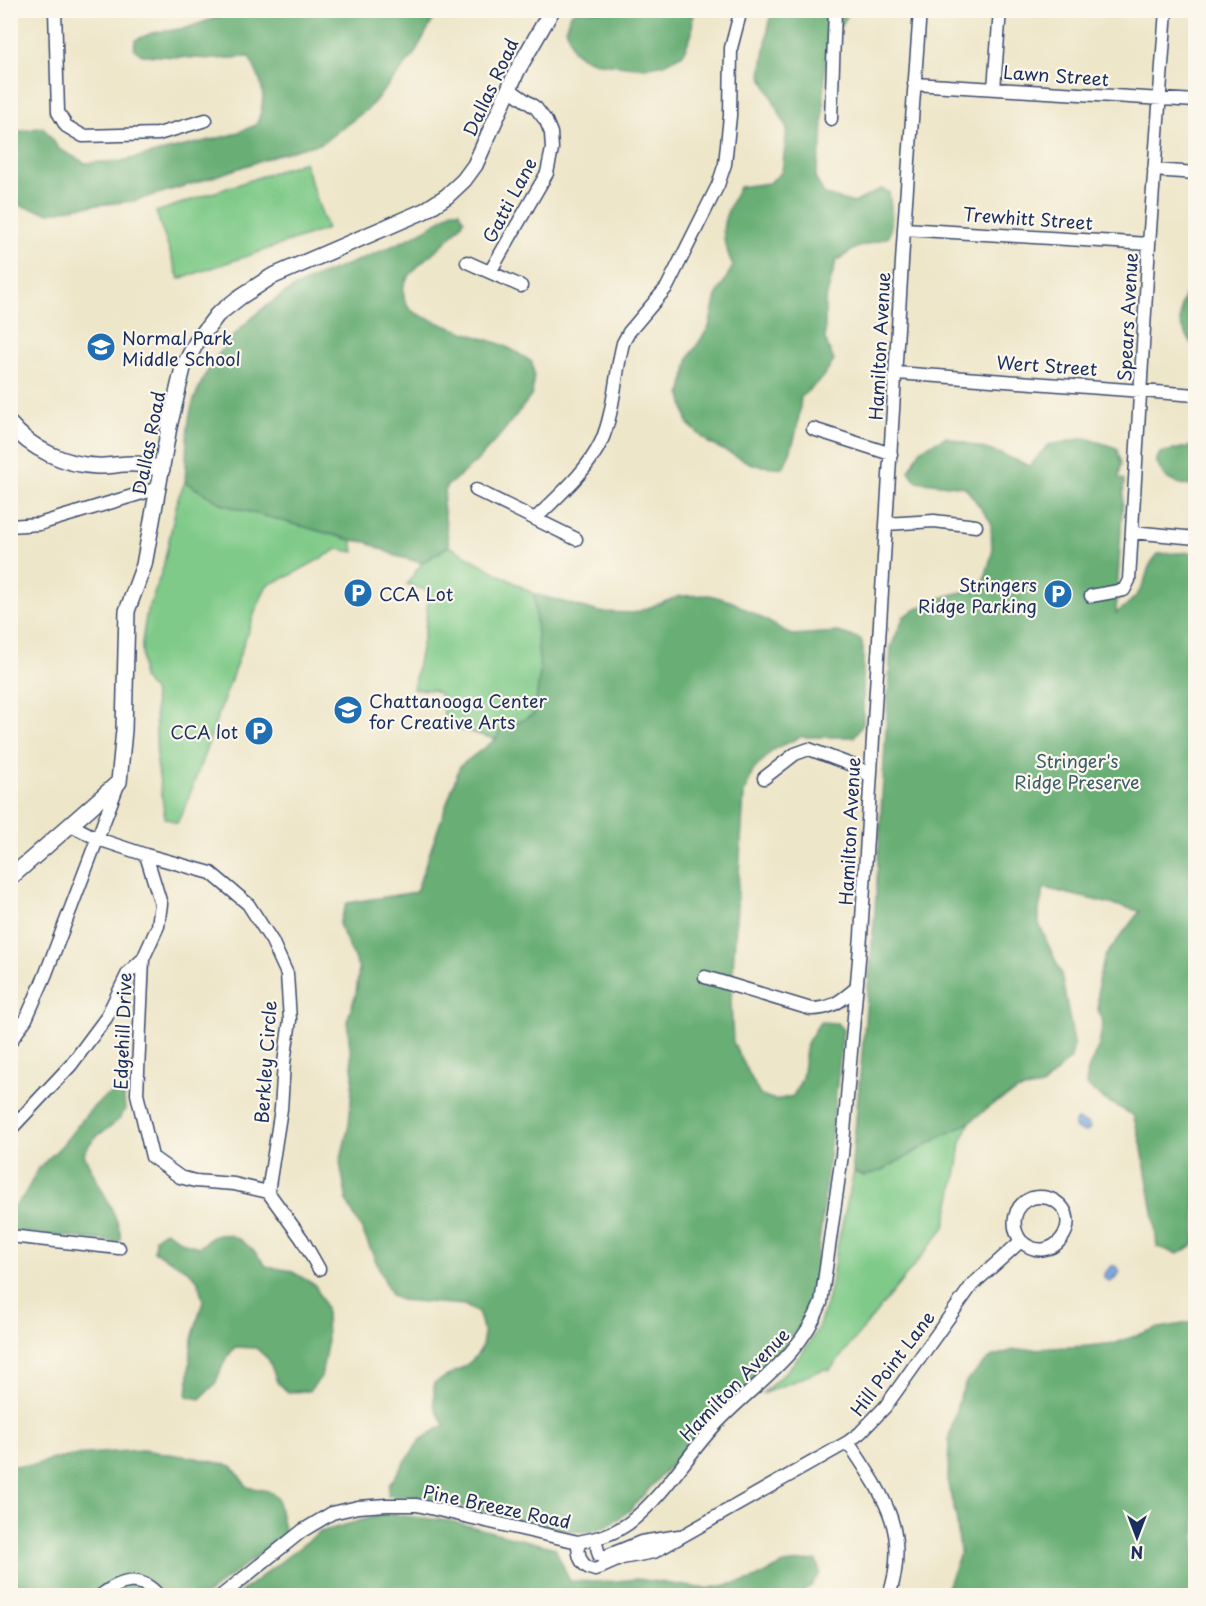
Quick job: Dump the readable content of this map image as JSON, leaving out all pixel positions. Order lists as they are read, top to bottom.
{
  "streets": {
    "street": [
      "Lawn Street",
      "Dallas Road",
      "Gatti Lane",
      "Trewhitt Street",
      "Spears Avenue",
      "Hamilton Avenue",
      "Wert Street",
      "Edgehill Drive",
      "Berkley Circle",
      "Hill Point Lane",
      "Pine Breeze Road"
    ]
  },
  "crossings": [
    ["Lawn Street", "Spears Avenue"],
    ["Lawn Street", "Hamilton Avenue"],
    ["Dallas Road", "Gatti Lane"],
    ["Dallas Road", "Berkley Circle"],
    ["Trewhitt Street", "Spears Avenue"],
    ["Trewhitt Street", "Hamilton Avenue"],
    ["Spears Avenue", "Wert Street"],
    ["Hamilton Avenue", "Wert Street"],
    ["Hamilton Avenue", "Hill Point Lane"],
    ["Hamilton Avenue", "Pine Breeze Road"],
    ["Edgehill Drive", "Berkley Circle"],
    ["Hill Point Lane", "Pine Breeze Road"]
  ],
  "parks": ["Stringer's Ridge Preserve"],
  "places": {
    "school or university": ["Normal Park Middle School", "Chattanooga Center for Creative Arts"],
    "parking": ["CCA Lot", "Stringers Ridge Parking", "CCA lot"]
  },
  "north": "bottom"
}
